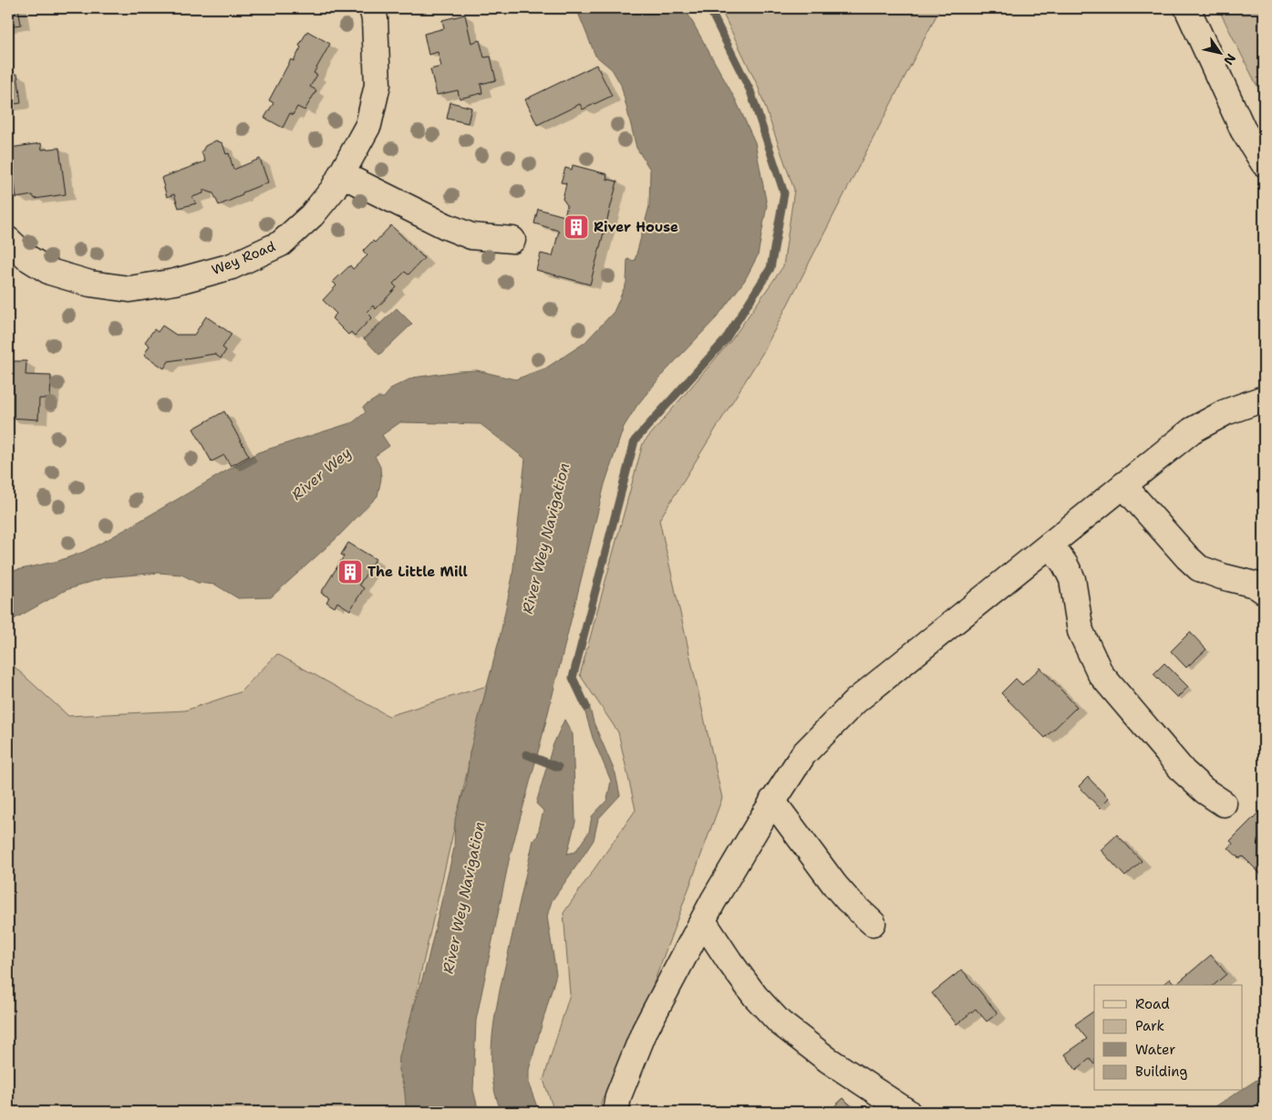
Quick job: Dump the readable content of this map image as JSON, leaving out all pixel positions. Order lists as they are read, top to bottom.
{
  "streets": {
    "street": ["Wey Road"]
  },
  "water": ["River Wey", "River Wey Navigation"],
  "places": {
    "building": ["River House", "The Little Mill"]
  },
  "legend": [
    "Road",
    "Park",
    "Water",
    "Building"
  ],
  "north": "bottom right"
}
